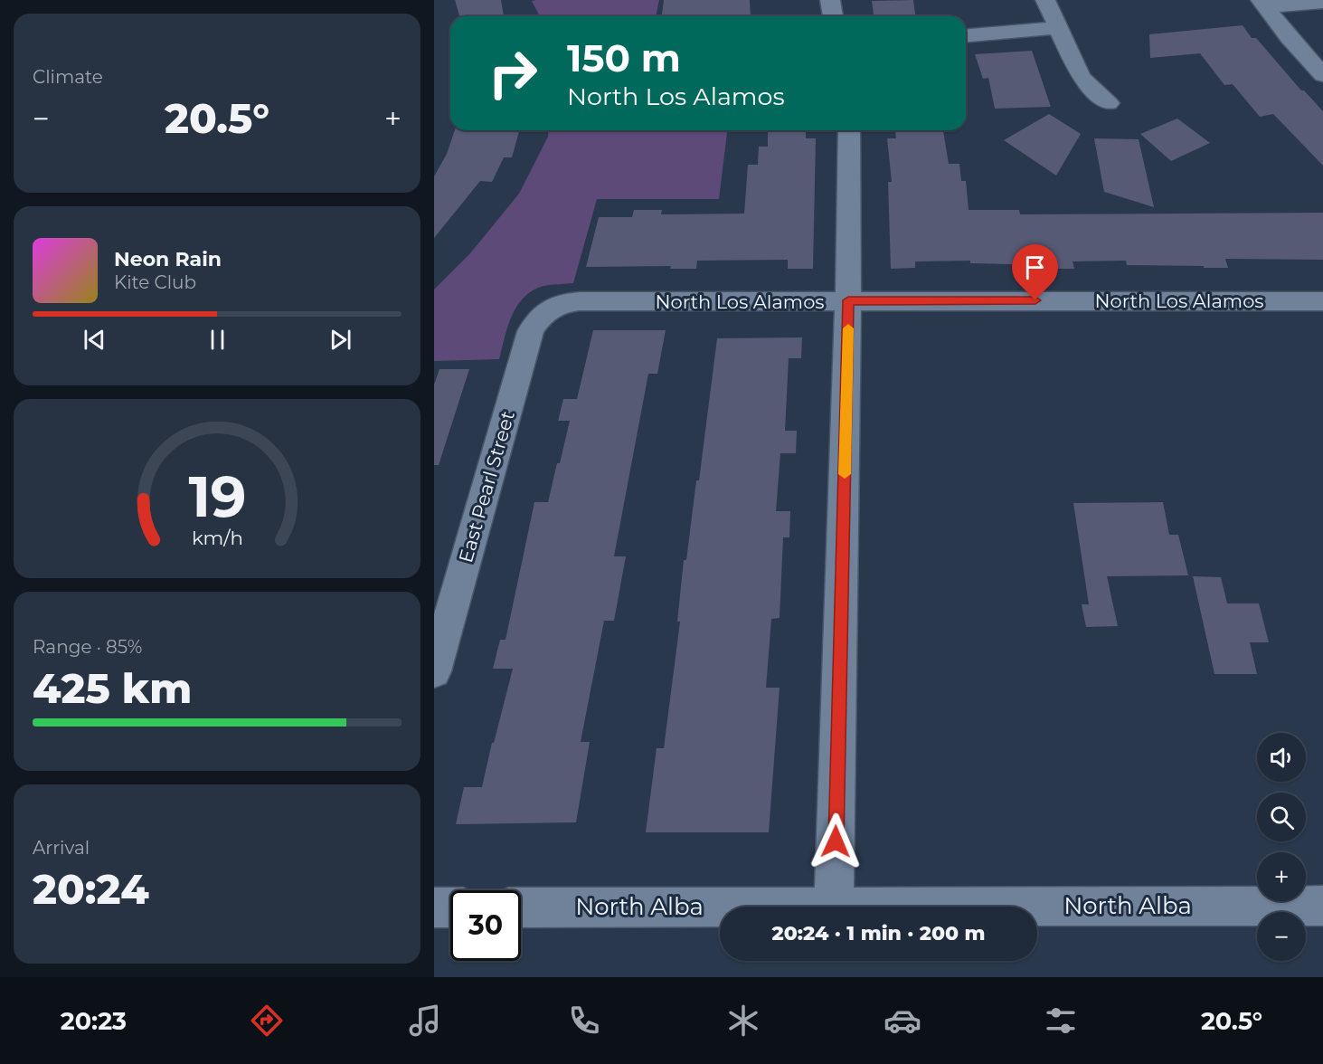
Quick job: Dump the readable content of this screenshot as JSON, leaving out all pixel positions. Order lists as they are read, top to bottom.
{
  "streets": {
    "street": ["North Los Alamos", "East Pearl Street", "North Alba"]
  },
  "crossings": [
    ["North Los Alamos", "East Pearl Street"]
  ],
  "page": {
    "tile": [
      "Climate",
      ["Range · 85%", "425 km"],
      ["Arrival", "20:24"]
    ],
    "turn": ["150 m", "North Los Alamos"],
    "heat": ["−", "20.5°", "+"],
    "song": ["Neon Rain", "Kite Club"],
    "map_buttons": ["+", "−"],
    "limit": "30",
    "trip": "20:24 · 1 min · 200 m",
    "tabs": ["20:23", "20.5°"],
    "gauge": ["19", "km/h"]
  }
}
